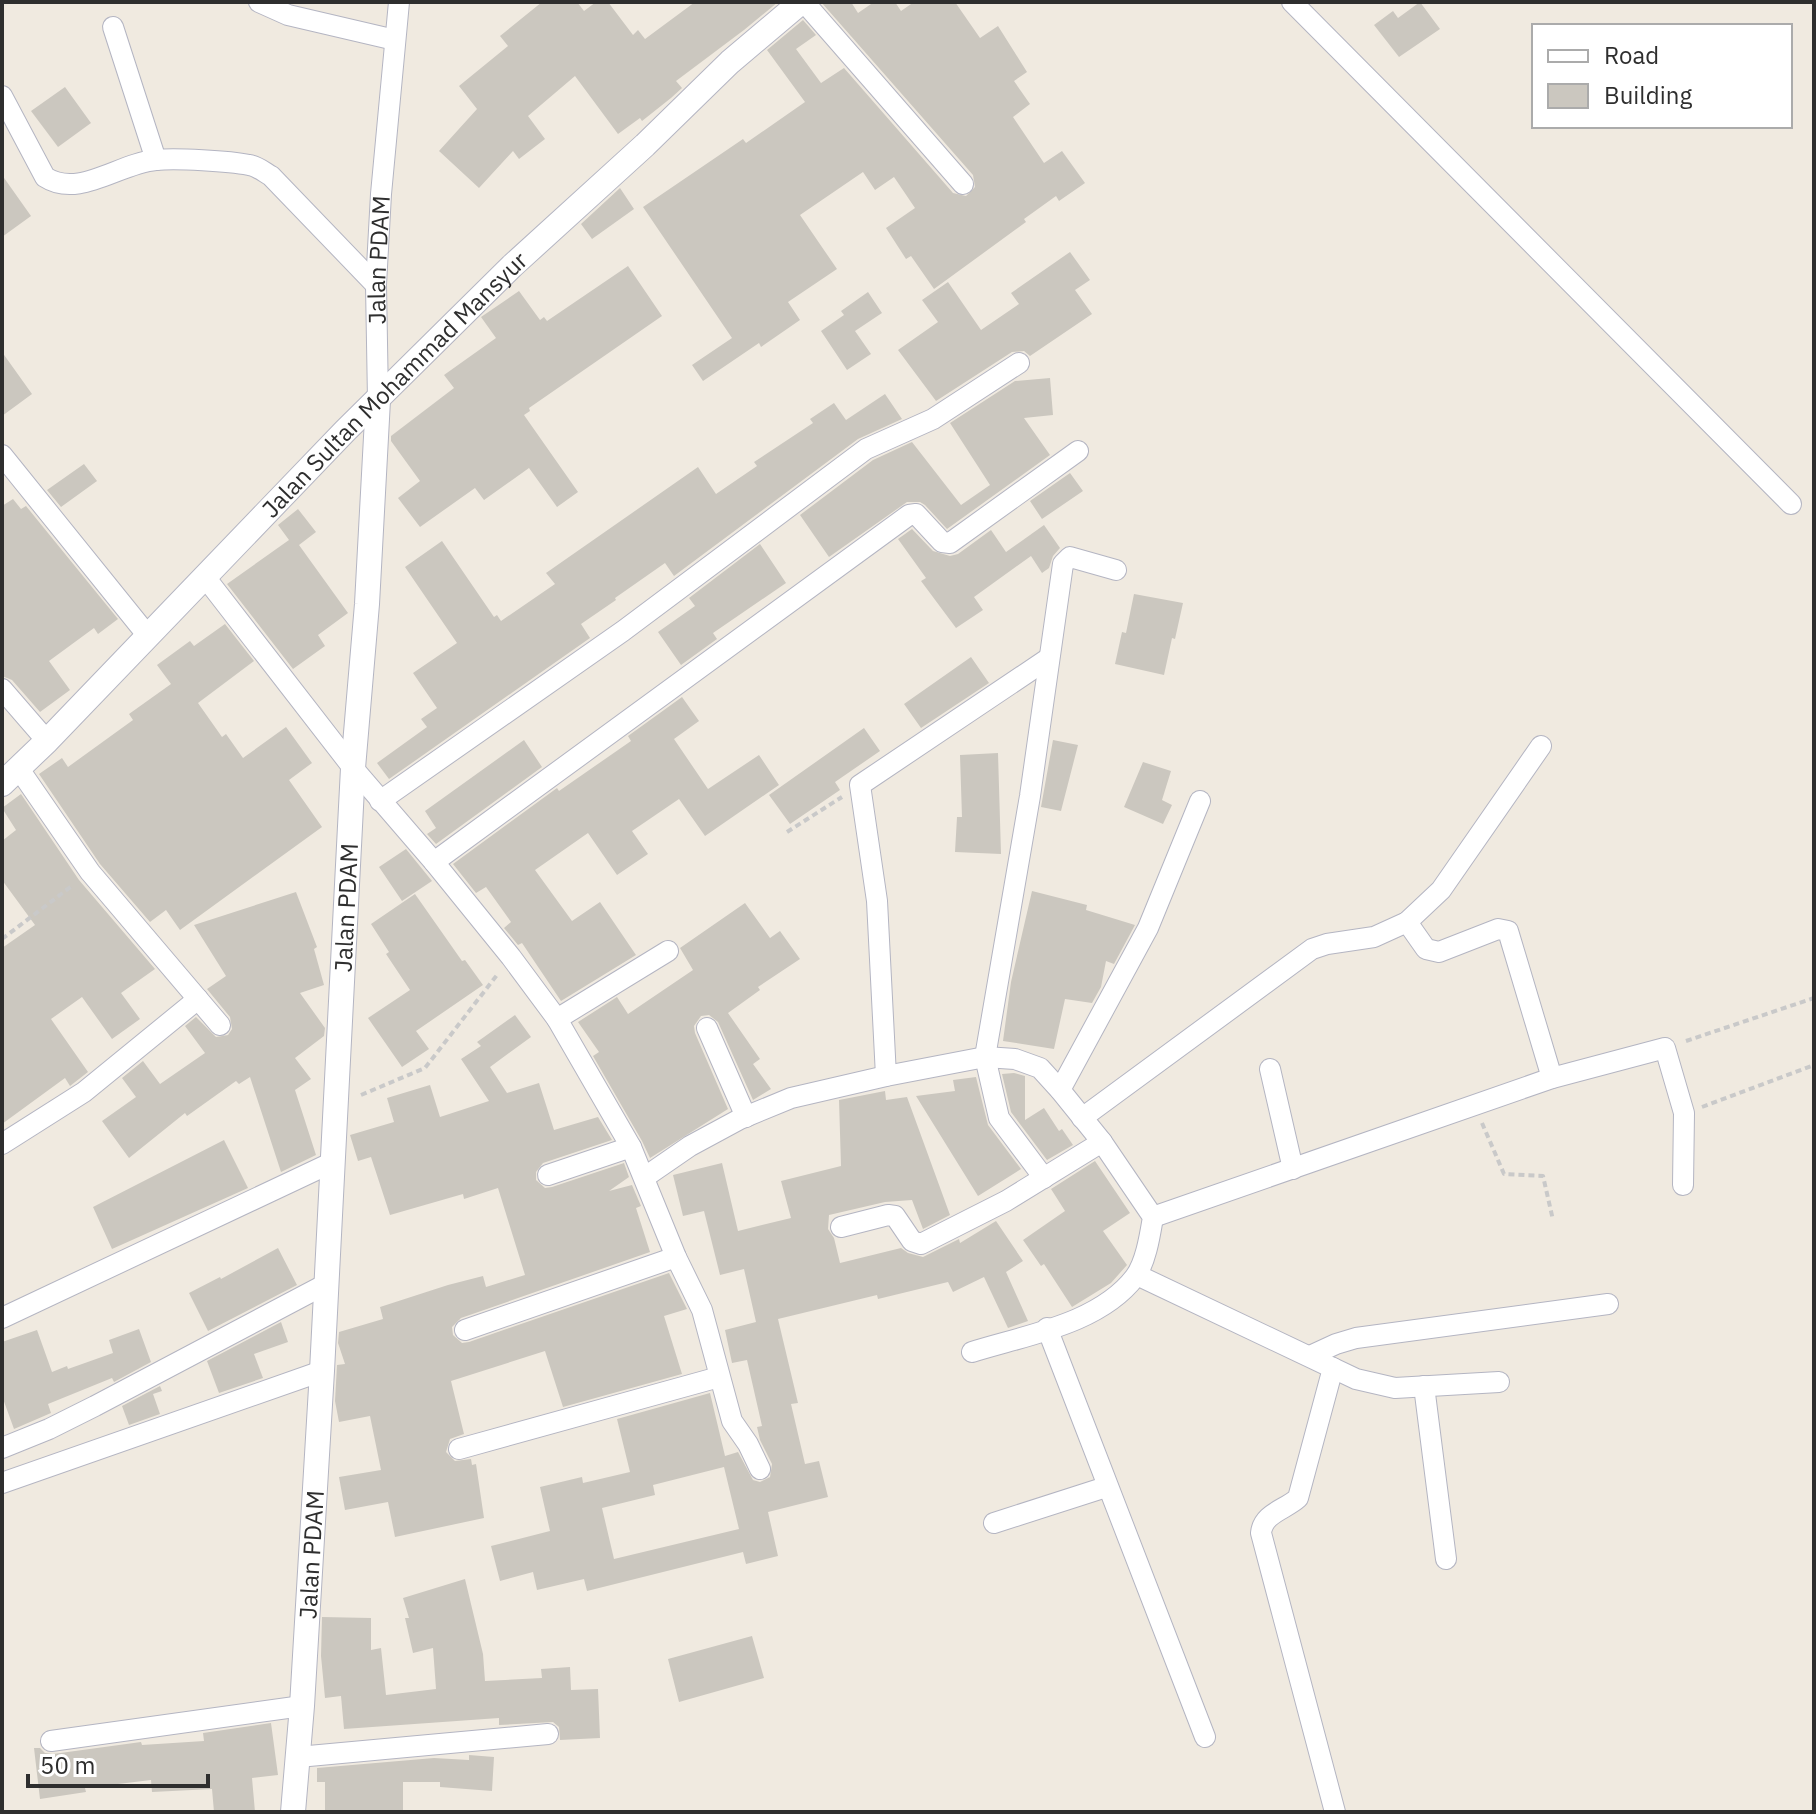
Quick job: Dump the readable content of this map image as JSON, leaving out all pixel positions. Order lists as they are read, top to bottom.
{
  "streets": {
    "street": ["Jalan PDAM", "Jalan Sultan Mohammad Mansyur"]
  },
  "crossings": [
    ["Jalan PDAM", "Jalan Sultan Mohammad Mansyur"]
  ],
  "legend": ["Road", "Building"],
  "scale_bar": "50 m"
}
